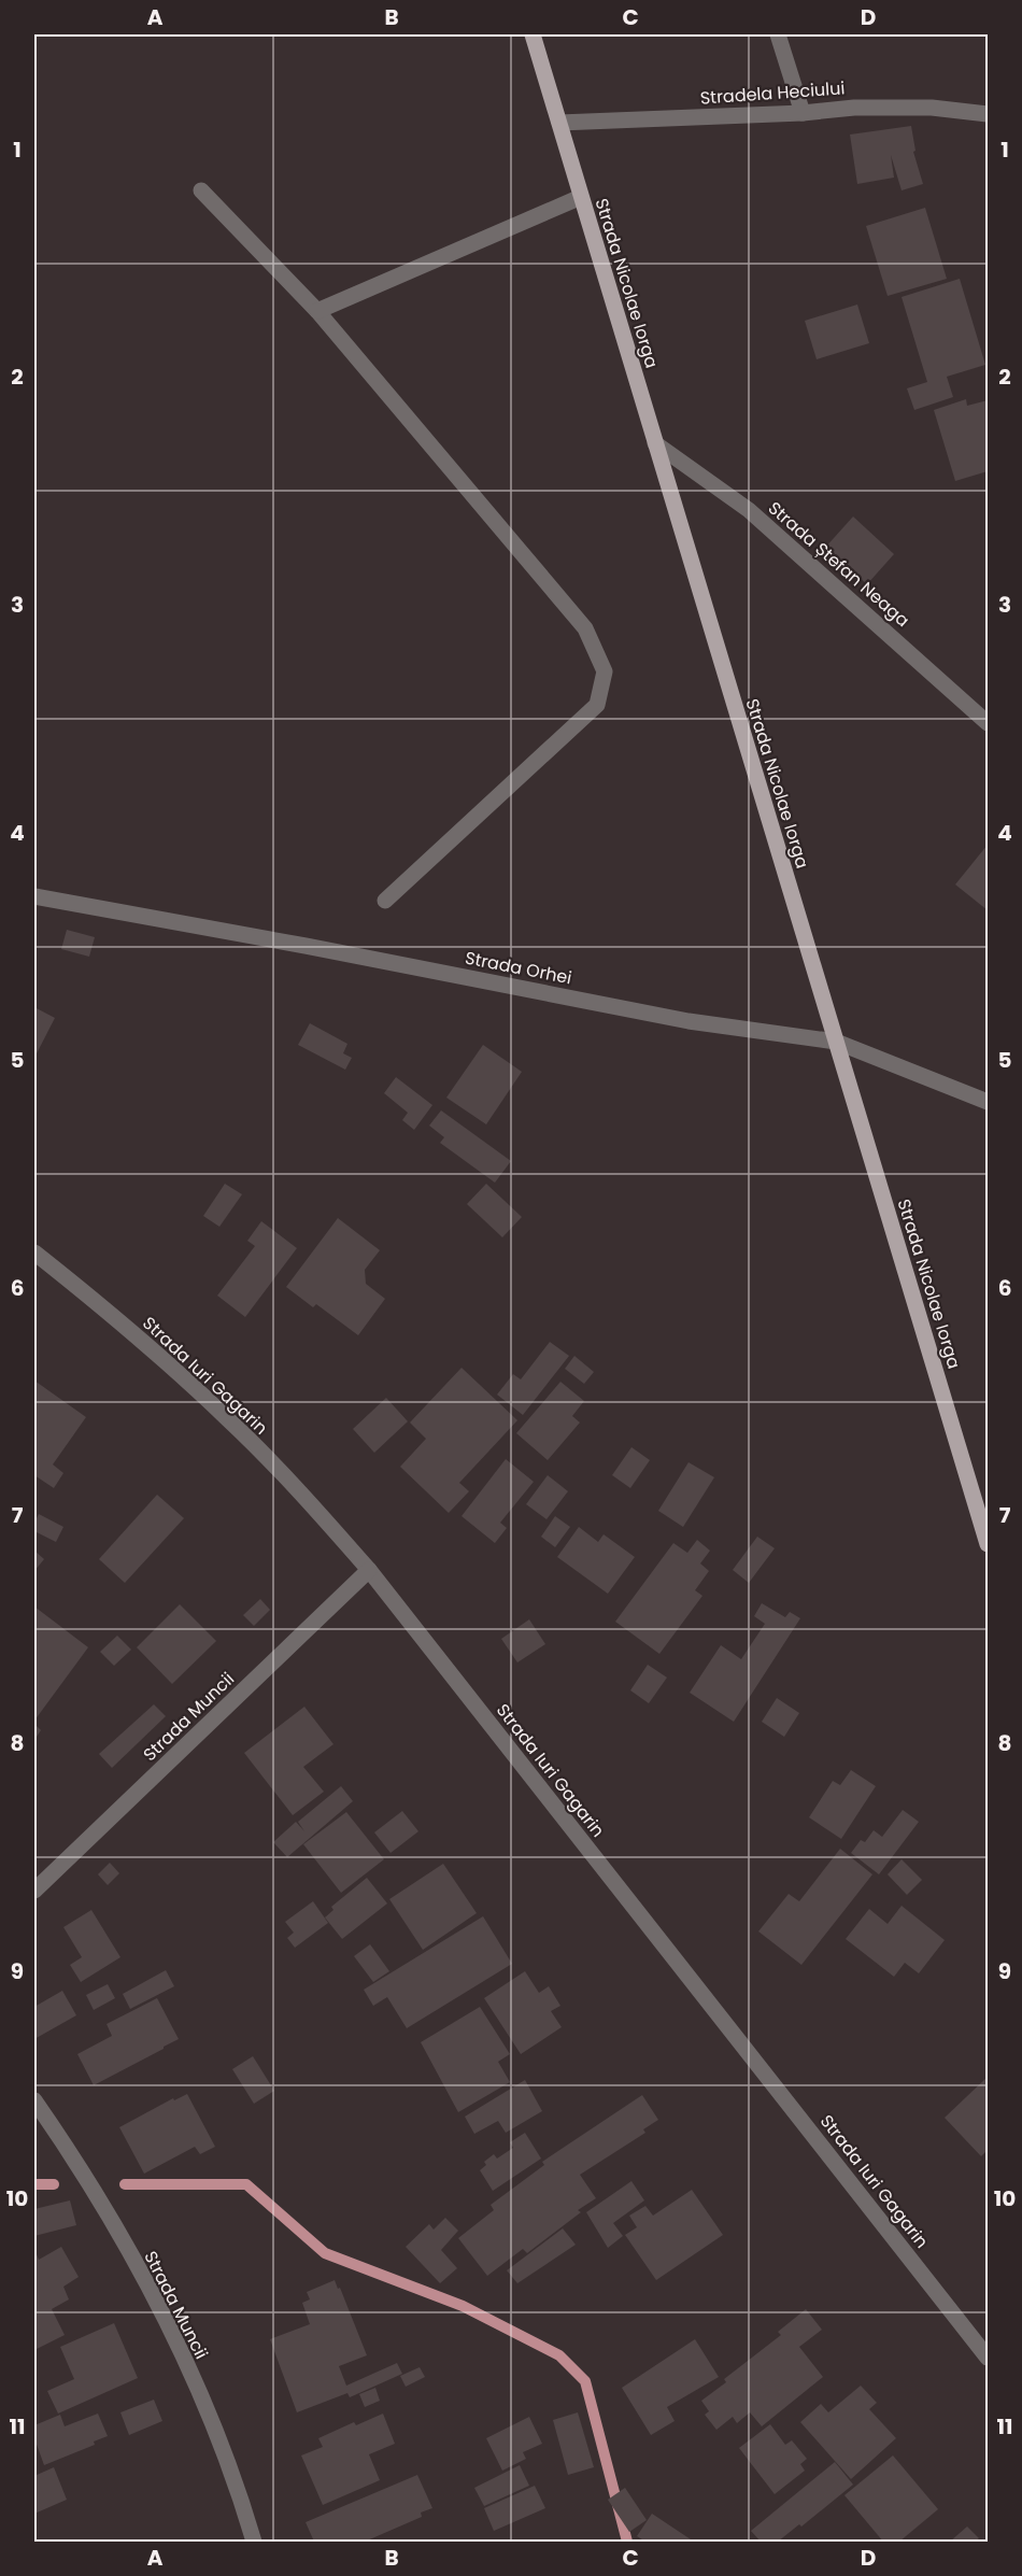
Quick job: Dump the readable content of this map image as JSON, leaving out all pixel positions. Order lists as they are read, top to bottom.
{
  "streets": {
    "main road": ["Strada Nicolae Iorga"],
    "street": [
      "Stradela Heciului",
      "Strada Ștefan Neaga",
      "Strada Orhei",
      "Strada Iuri Gagarin",
      "Strada Muncii"
    ]
  },
  "crossings": [
    ["Stradela Heciului", "Strada Nicolae Iorga"],
    ["Strada Nicolae Iorga", "Strada Ștefan Neaga"],
    ["Strada Nicolae Iorga", "Strada Orhei"],
    ["Strada Iuri Gagarin", "Strada Muncii"]
  ],
  "grid": {
    "columns": [
      "A",
      "B",
      "C",
      "D"
    ],
    "rows": [
      "1",
      "2",
      "3",
      "4",
      "5",
      "6",
      "7",
      "8",
      "9",
      "10",
      "11"
    ]
  }
}
